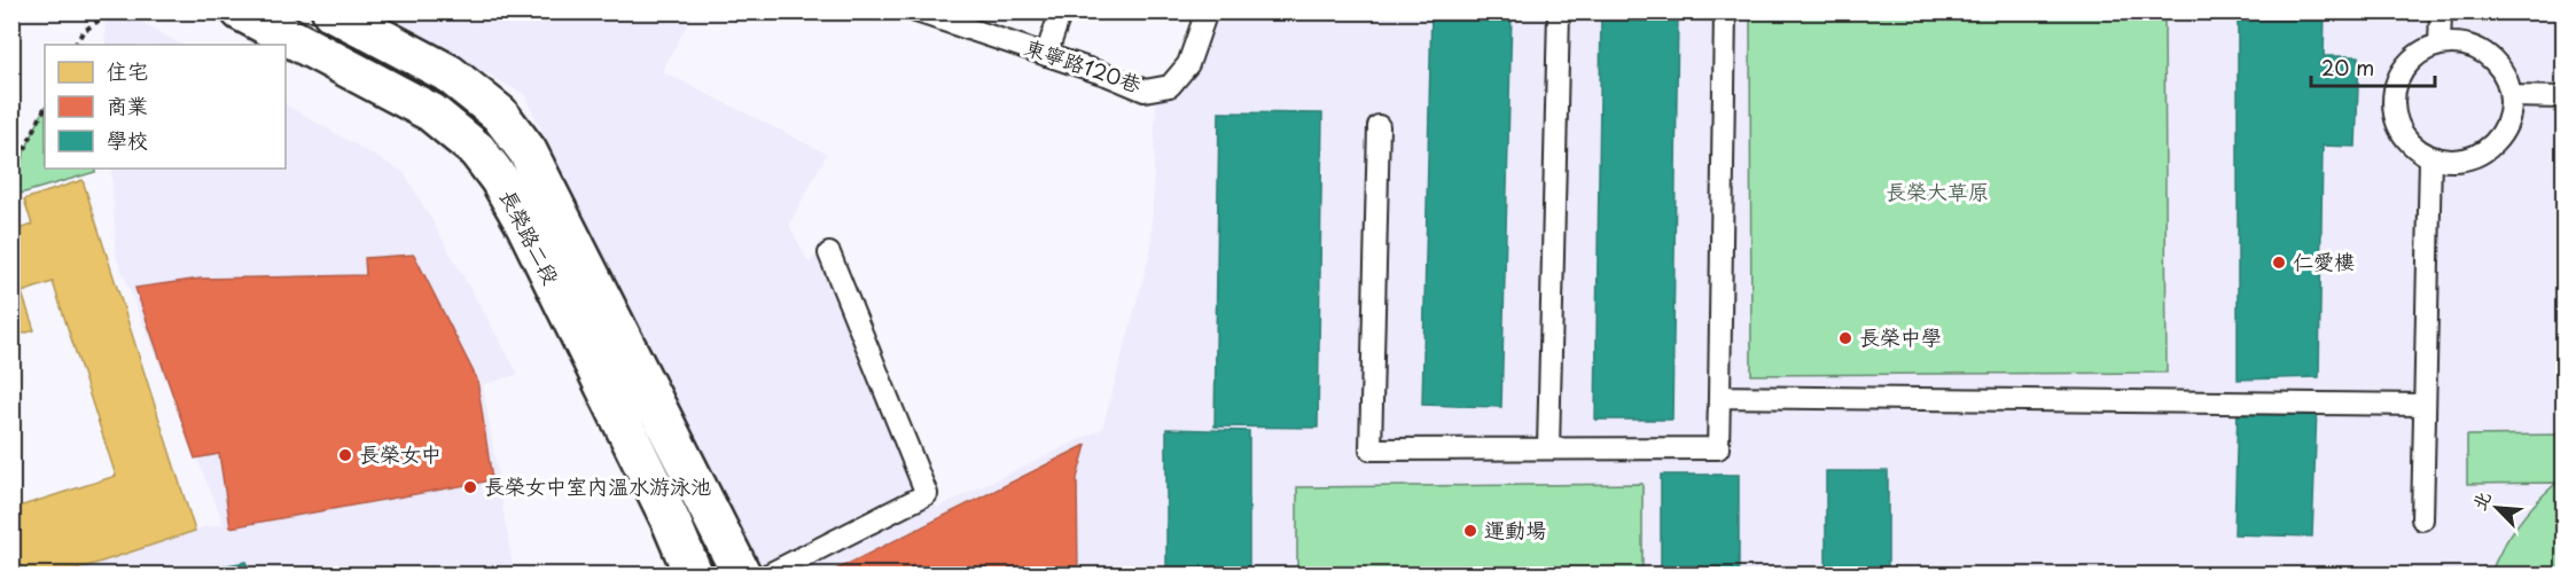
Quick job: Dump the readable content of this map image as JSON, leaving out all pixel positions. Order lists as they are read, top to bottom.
{
  "streets": {
    "street": ["長榮路二段"],
    "lane": ["東寧路120巷"]
  },
  "parks": ["長榮大草原"],
  "places": [
    "仁愛樓",
    "長榮中學",
    "長榮女中",
    "長榮女中室內溫水游泳池",
    "運動場"
  ],
  "legend": ["住宅", "商業", "學校"],
  "scale_bar": "20 m",
  "north": "top left"
}
